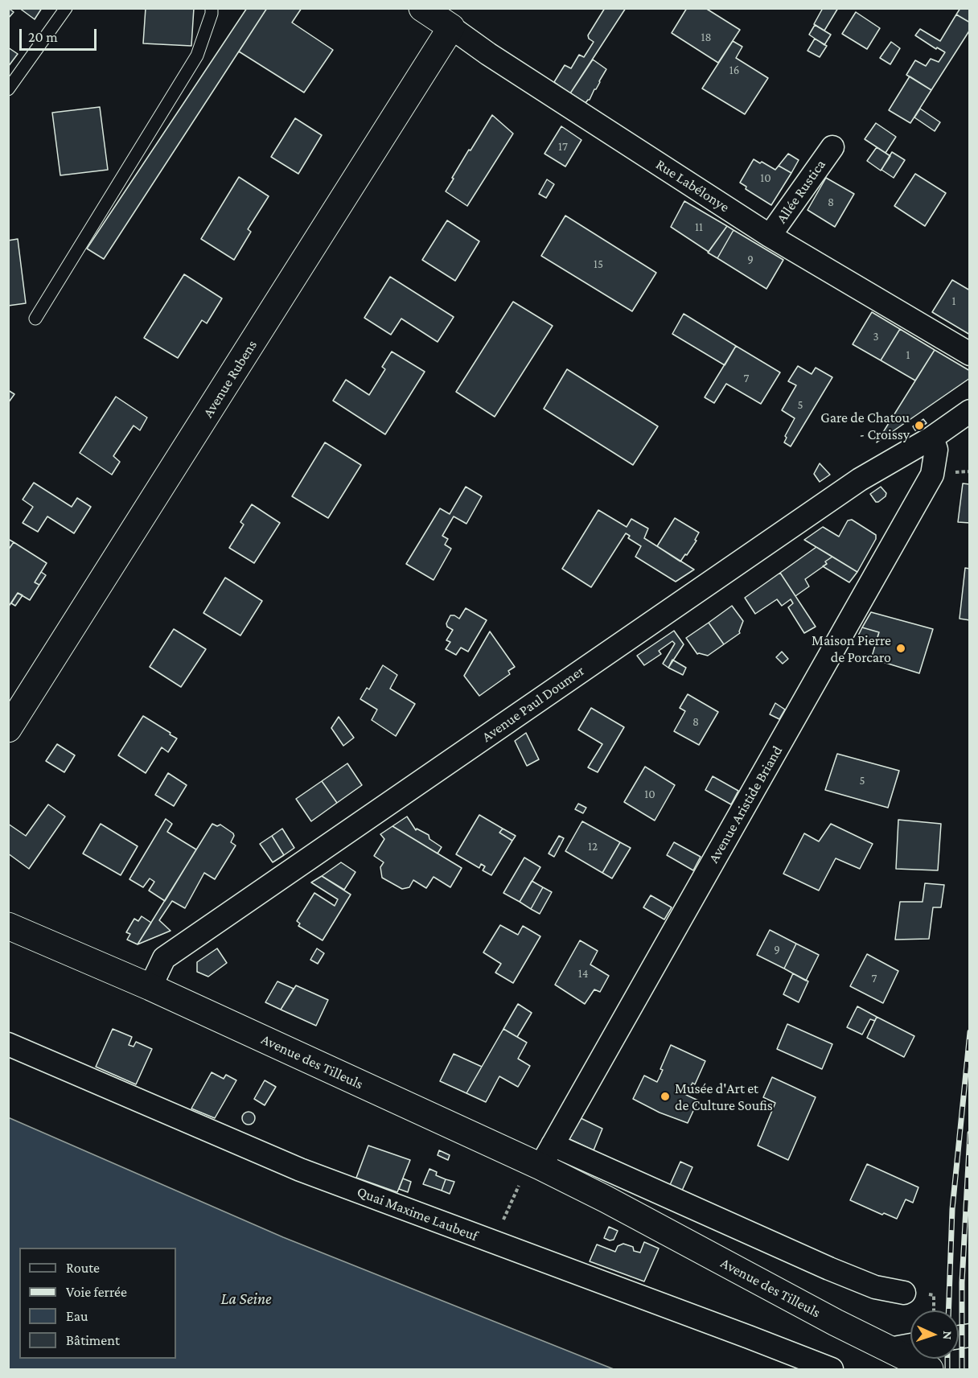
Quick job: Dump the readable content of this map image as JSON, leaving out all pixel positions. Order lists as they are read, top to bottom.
{
  "streets": {
    "main road": ["Rue Labélonye", "Avenue Rubens", "Avenue des Tilleuls"],
    "street": [
      "Allée Rustica",
      "Avenue Paul Doumer",
      "Avenue Aristide Briand",
      "Quai Maxime Laubeuf"
    ]
  },
  "crossings": [
    ["Rue Labélonye", "Allée Rustica"],
    ["Rue Labélonye", "Avenue Rubens"],
    ["Avenue Paul Doumer", "Avenue Aristide Briand"],
    ["Avenue Paul Doumer", "Avenue des Tilleuls"],
    ["Avenue Aristide Briand", "Avenue des Tilleuls"]
  ],
  "water": ["La Seine"],
  "places": ["Gare de Chatou - Croissy", "Maison Pierre de Porcaro", "Musée d'Art et de Culture Soufis"],
  "house_numbers": [
    "18",
    "16",
    "17",
    "10",
    "8",
    "11",
    "9",
    "15",
    "1",
    "3",
    "1",
    "7",
    "5",
    "8",
    "5",
    "10",
    "12",
    "9",
    "14",
    "7"
  ],
  "legend": [
    "Route",
    "Voie ferrée",
    "Eau",
    "Bâtiment"
  ],
  "scale_bar": "20 m",
  "north": "right"
}
